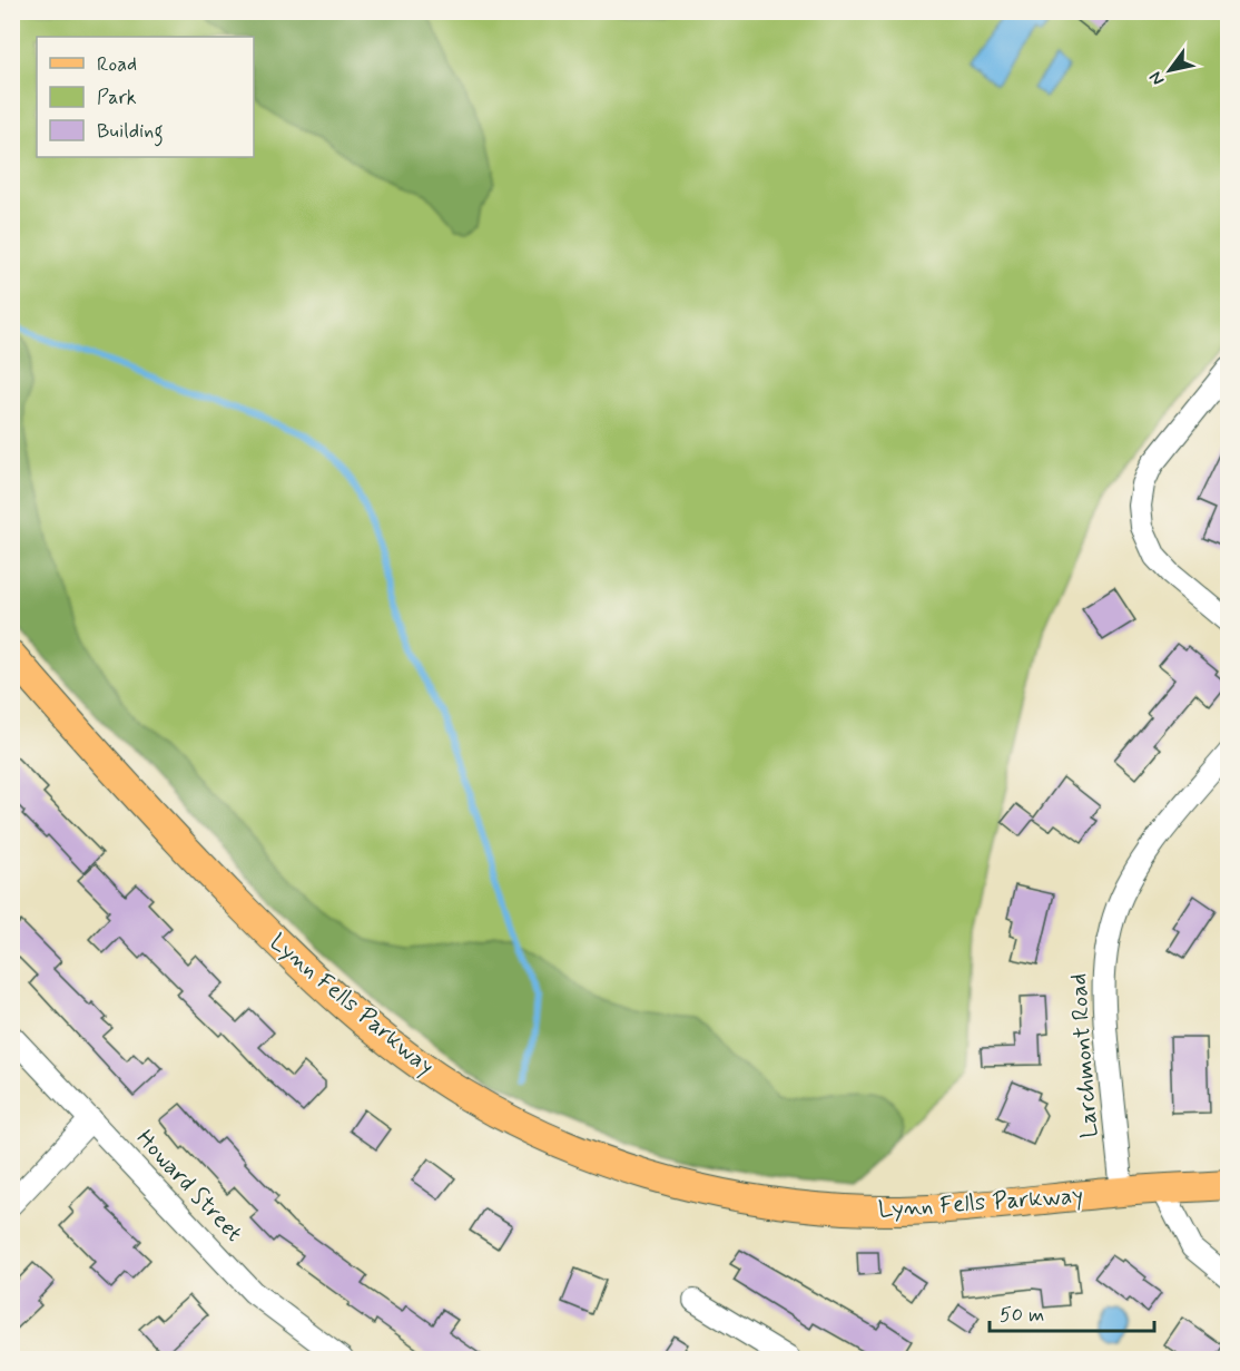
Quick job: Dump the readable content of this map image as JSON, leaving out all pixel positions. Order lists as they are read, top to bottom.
{
  "streets": {
    "main road": ["Lynn Fells Parkway"],
    "street": ["Larchmont Road", "Howard Street"]
  },
  "crossings": [
    ["Lynn Fells Parkway", "Larchmont Road"]
  ],
  "legend": ["Road", "Park", "Building"],
  "scale_bar": "50 m",
  "north": "bottom left"
}
